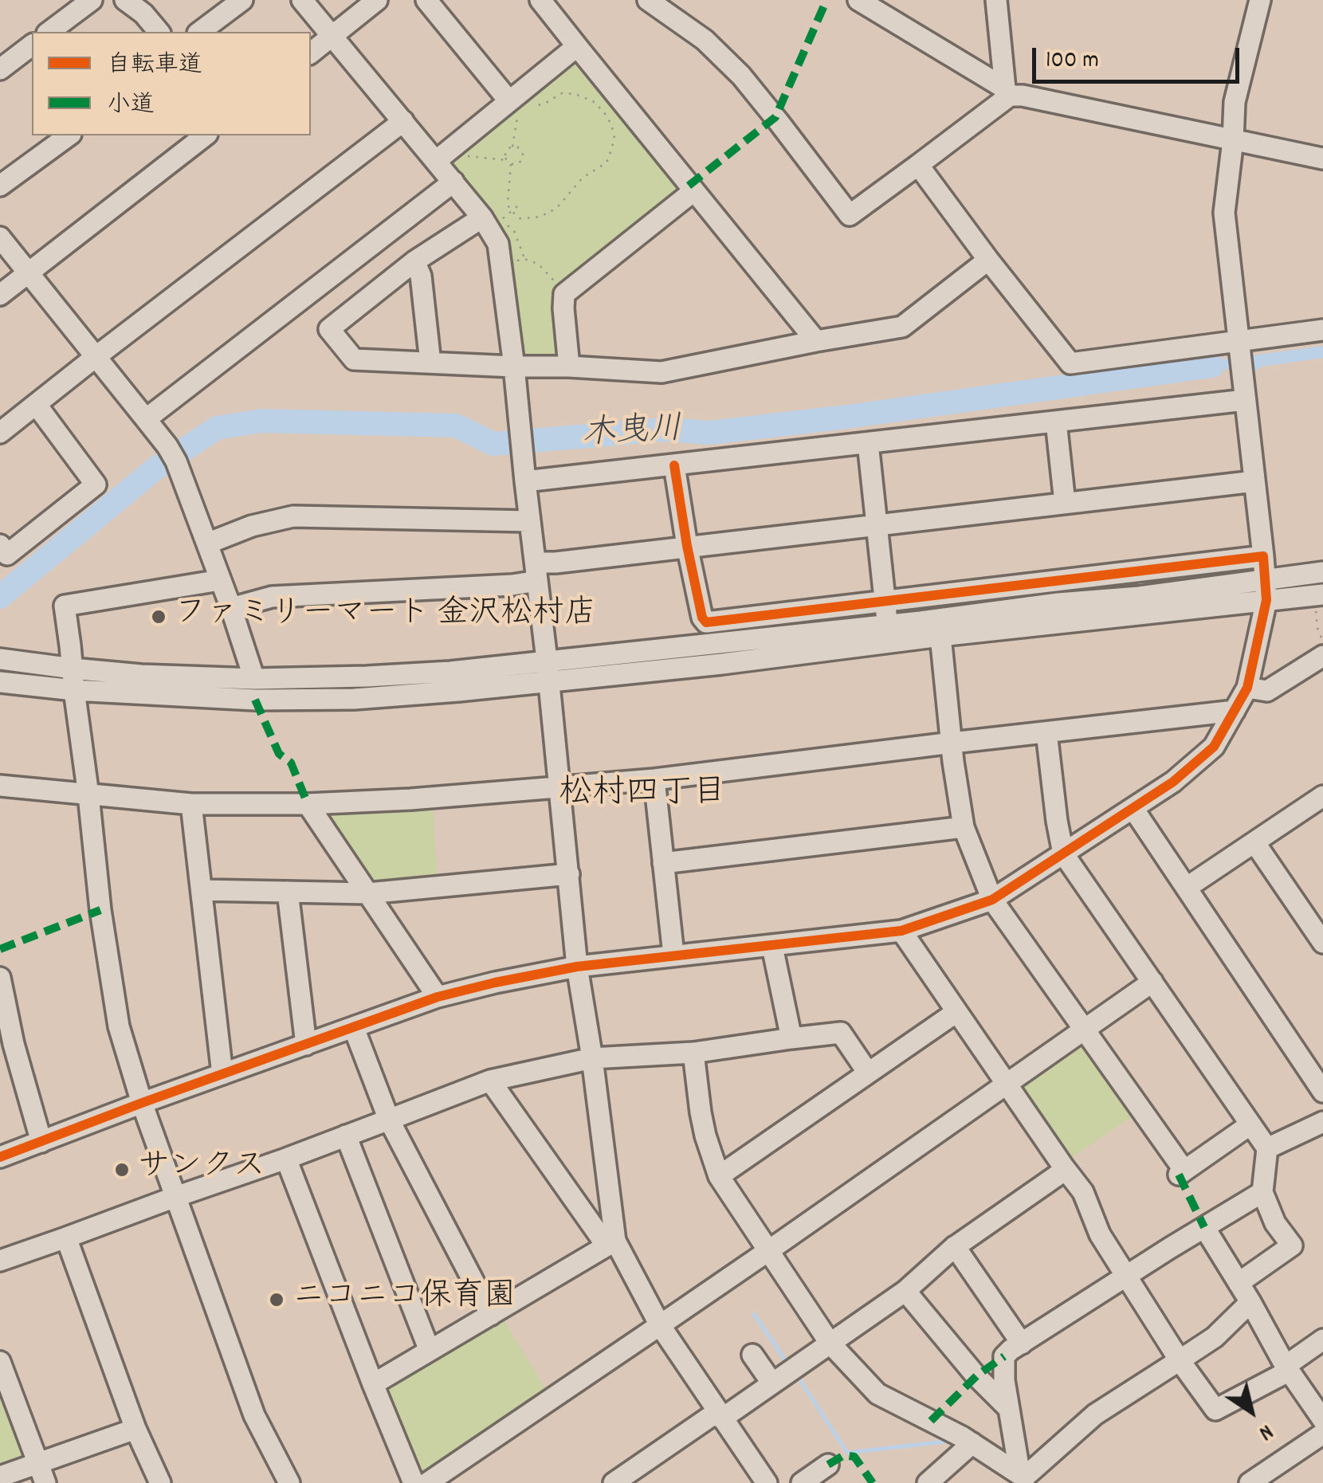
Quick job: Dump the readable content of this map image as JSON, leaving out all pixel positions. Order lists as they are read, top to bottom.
{
  "districts": ["松村四丁目"],
  "water": ["木曳川"],
  "places": ["ファミリーマート 金沢松村店", "サンクス", "ニコニコ保育園"],
  "legend": ["自転車道", "小道"],
  "scale_bar": "100 m",
  "north": "bottom right"
}
